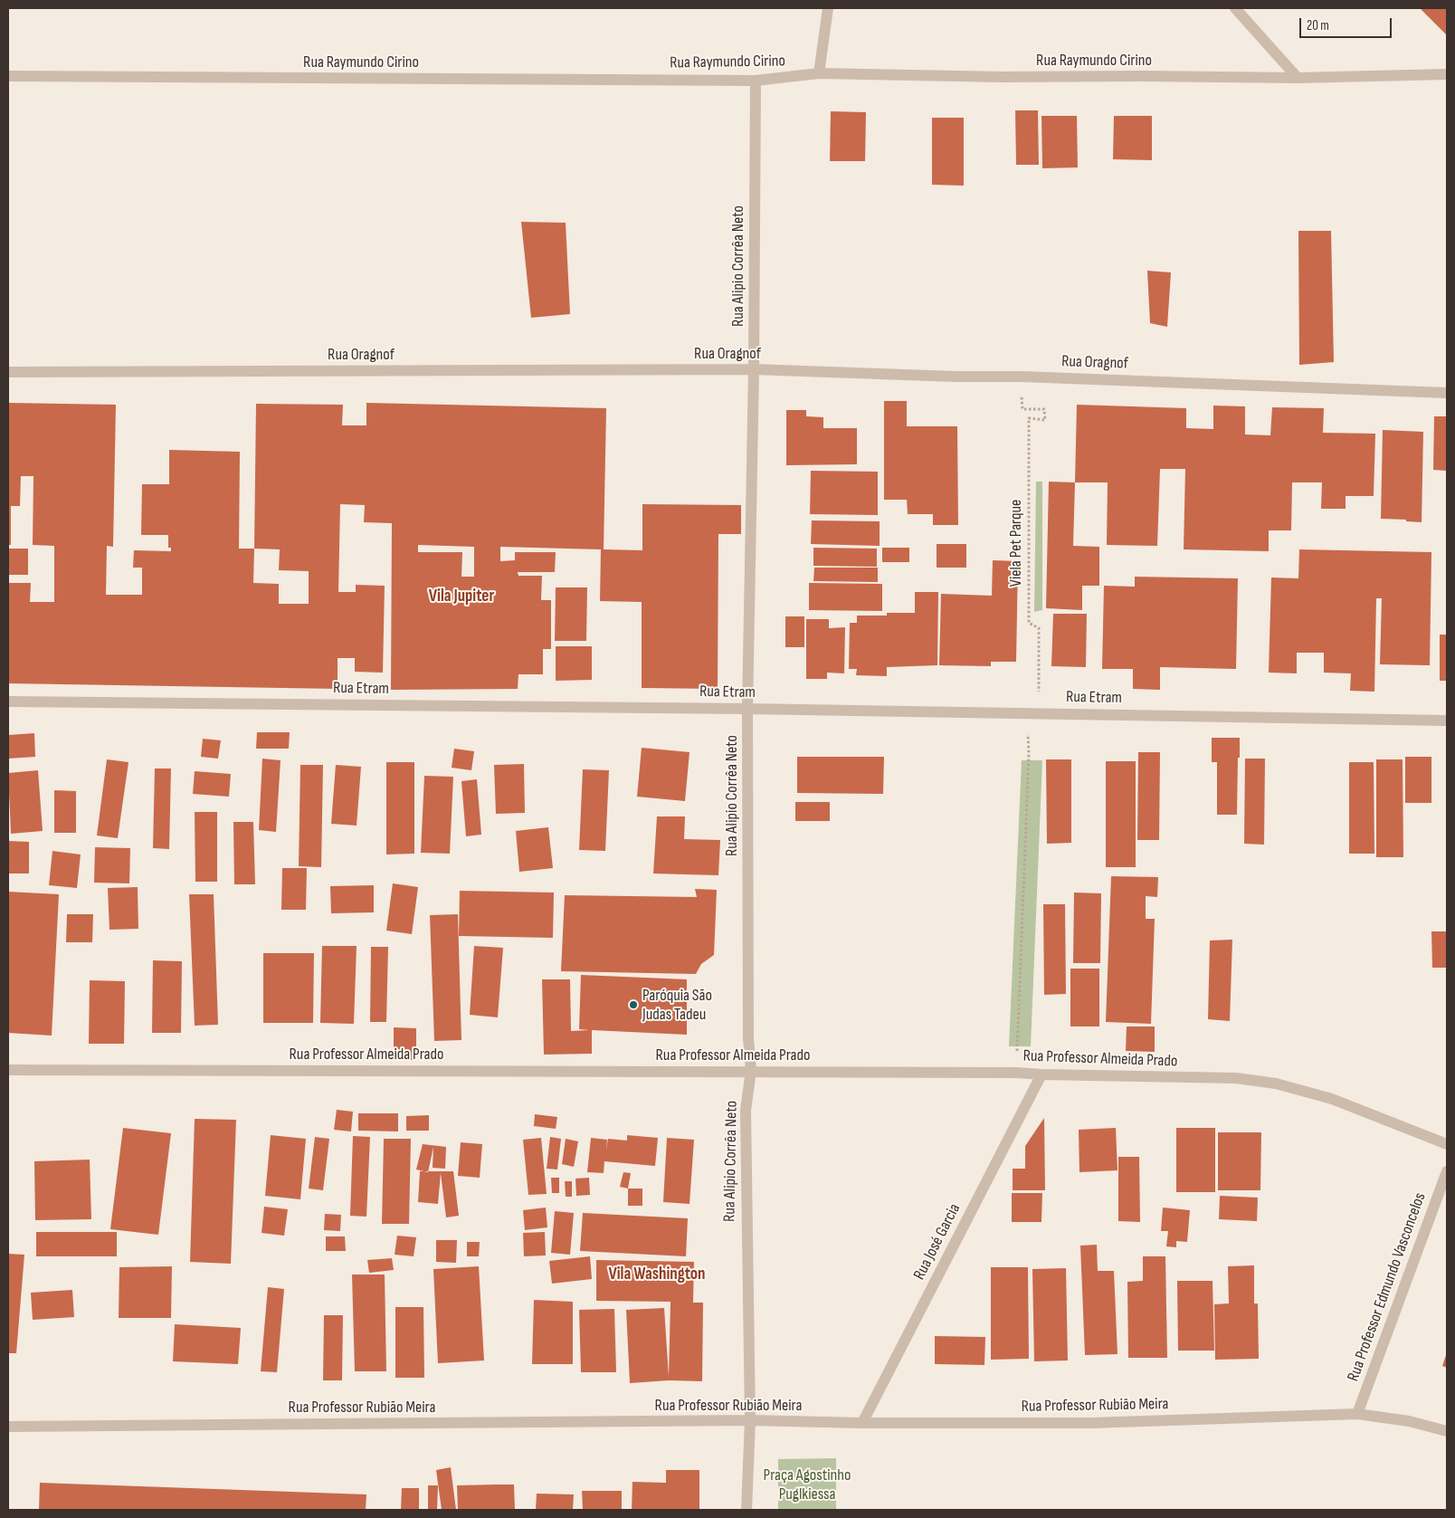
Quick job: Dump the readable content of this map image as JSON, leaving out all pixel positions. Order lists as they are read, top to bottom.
{
  "streets": {
    "street": [
      "Rua Raymundo Cirino",
      "Rua Alipio Corrêa Neto",
      "Rua Oragnof",
      "Rua Etram",
      "Rua Professor Almeida Prado",
      "Rua José Garcia",
      "Rua Professor Edmundo Vasconcelos",
      "Rua Professor Rubião Meira"
    ],
    "path": ["Viela Pet Parque"]
  },
  "crossings": [
    ["Rua Raymundo Cirino", "Rua Alipio Corrêa Neto"],
    ["Rua Alipio Corrêa Neto", "Rua Oragnof"],
    ["Rua Alipio Corrêa Neto", "Rua Etram"],
    ["Rua Alipio Corrêa Neto", "Rua Professor Almeida Prado"],
    ["Rua Alipio Corrêa Neto", "Rua Professor Rubião Meira"],
    ["Viela Pet Parque", "Rua Etram"],
    ["Rua Professor Almeida Prado", "Rua José Garcia"],
    ["Rua José Garcia", "Rua Professor Rubião Meira"],
    ["Rua Professor Edmundo Vasconcelos", "Rua Professor Rubião Meira"]
  ],
  "districts": ["Vila Jupiter", "Vila Washington"],
  "parks": ["Praça Agostinho Puglkiessa"],
  "places": ["Paróquia São Judas Tadeu"],
  "scale_bar": "20 m"
}
